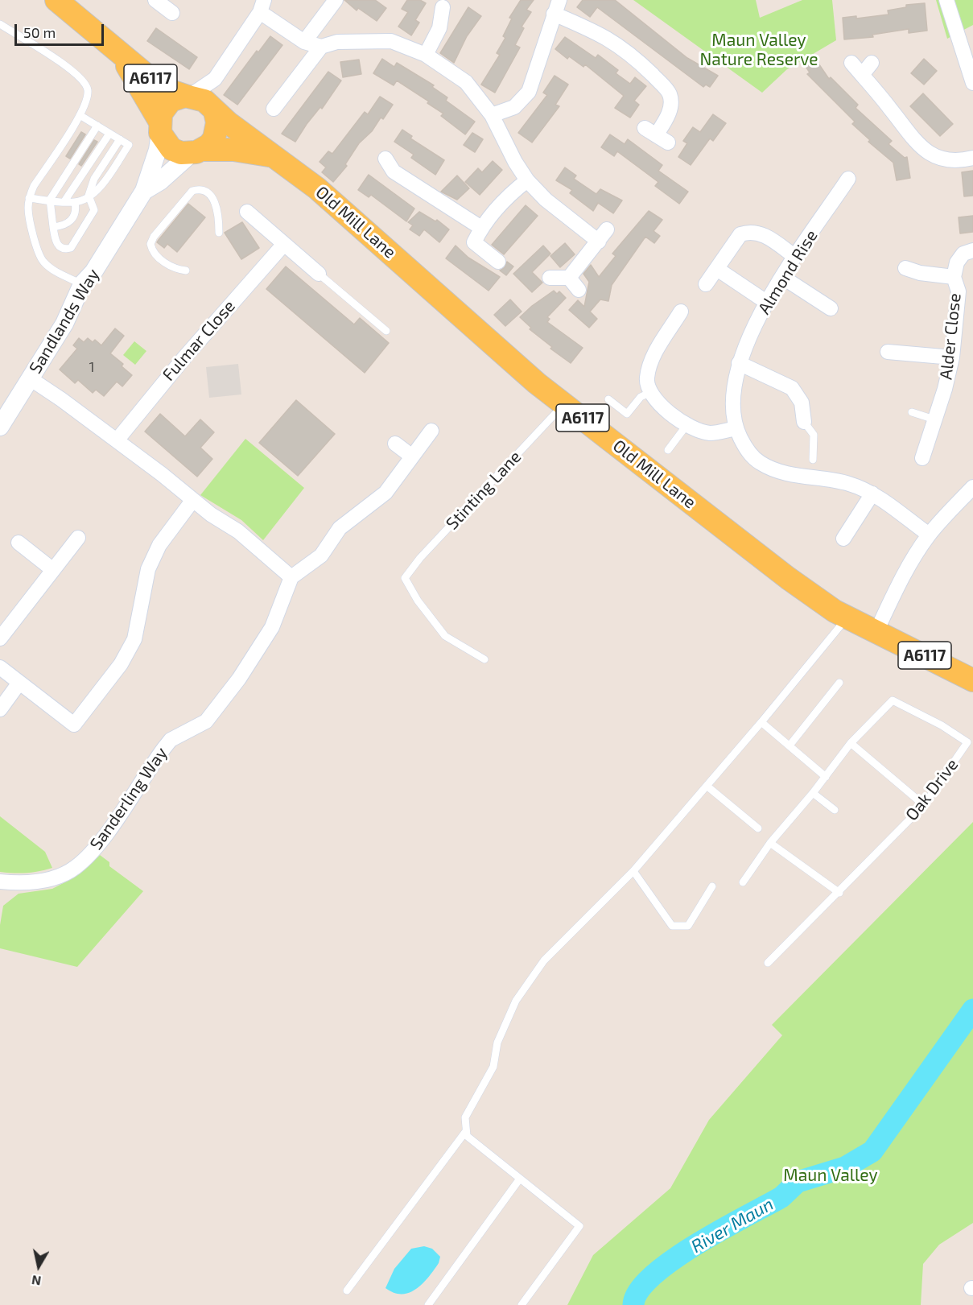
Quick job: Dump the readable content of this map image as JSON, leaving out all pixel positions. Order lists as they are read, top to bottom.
{
  "streets": {
    "main road": ["A6117", "Old Mill Lane"],
    "street": [
      "Almond Rise",
      "Sandlands Way",
      "Alder Close",
      "Fulmar Close",
      "Sanderling Way"
    ],
    "lane": ["Stinting Lane", "Oak Drive"]
  },
  "crossings": [
    ["A6117", "Old Mill Lane"],
    ["Old Mill Lane", "Stinting Lane"]
  ],
  "water": ["River Maun"],
  "parks": ["Maun Valley Nature Reserve", "Maun Valley"],
  "house_numbers": ["1"],
  "scale_bar": "50 m",
  "north": "bottom"
}
